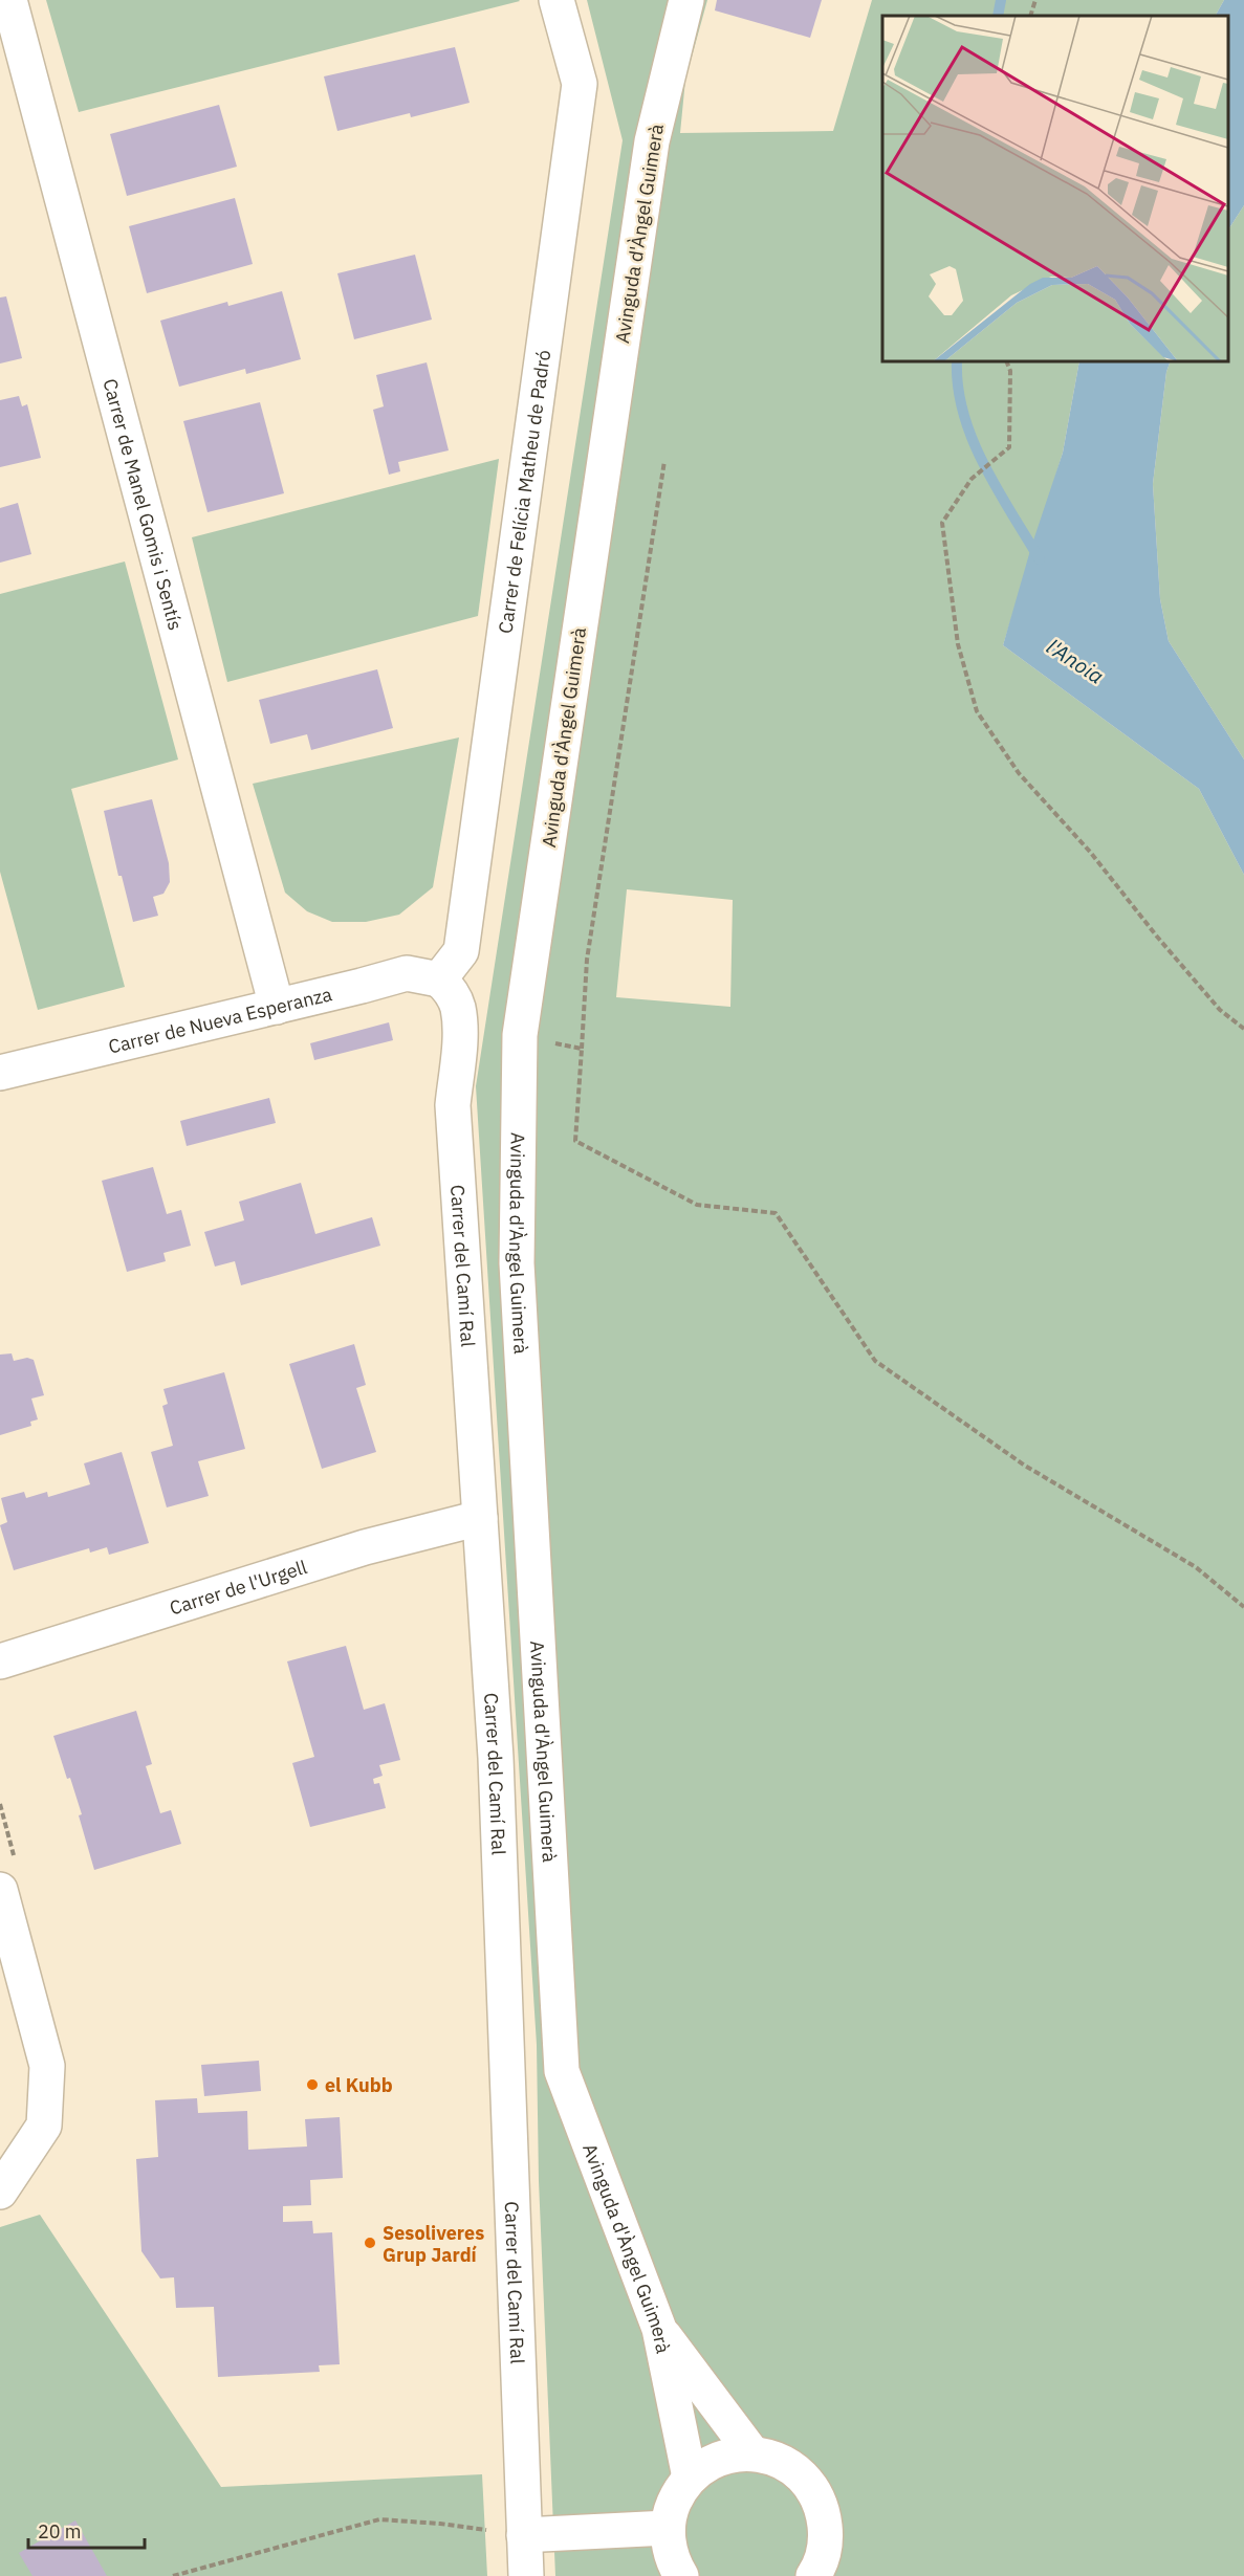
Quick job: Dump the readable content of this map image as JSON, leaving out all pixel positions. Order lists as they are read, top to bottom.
{
  "streets": {
    "street": [
      "Avinguda d'Àngel Guimerà",
      "Carrer de Felícia Matheu de Padró",
      "Carrer de Manel Gomis i Sentís",
      "Carrer de Nueva Esperanza",
      "Carrer del Camí Ral",
      "Carrer de l'Urgell"
    ]
  },
  "crossings": [
    ["Carrer de Felícia Matheu de Padró", "Carrer de Nueva Esperanza"],
    ["Carrer de Felícia Matheu de Padró", "Carrer del Camí Ral"],
    ["Carrer de Manel Gomis i Sentís", "Carrer de Nueva Esperanza"],
    ["Carrer de Nueva Esperanza", "Carrer del Camí Ral"],
    ["Carrer del Camí Ral", "Carrer de l'Urgell"]
  ],
  "water": ["l'Anoia"],
  "places": ["el Kubb", "Sesoliveres Grup Jardí"],
  "scale_bar": "20 m"
}
